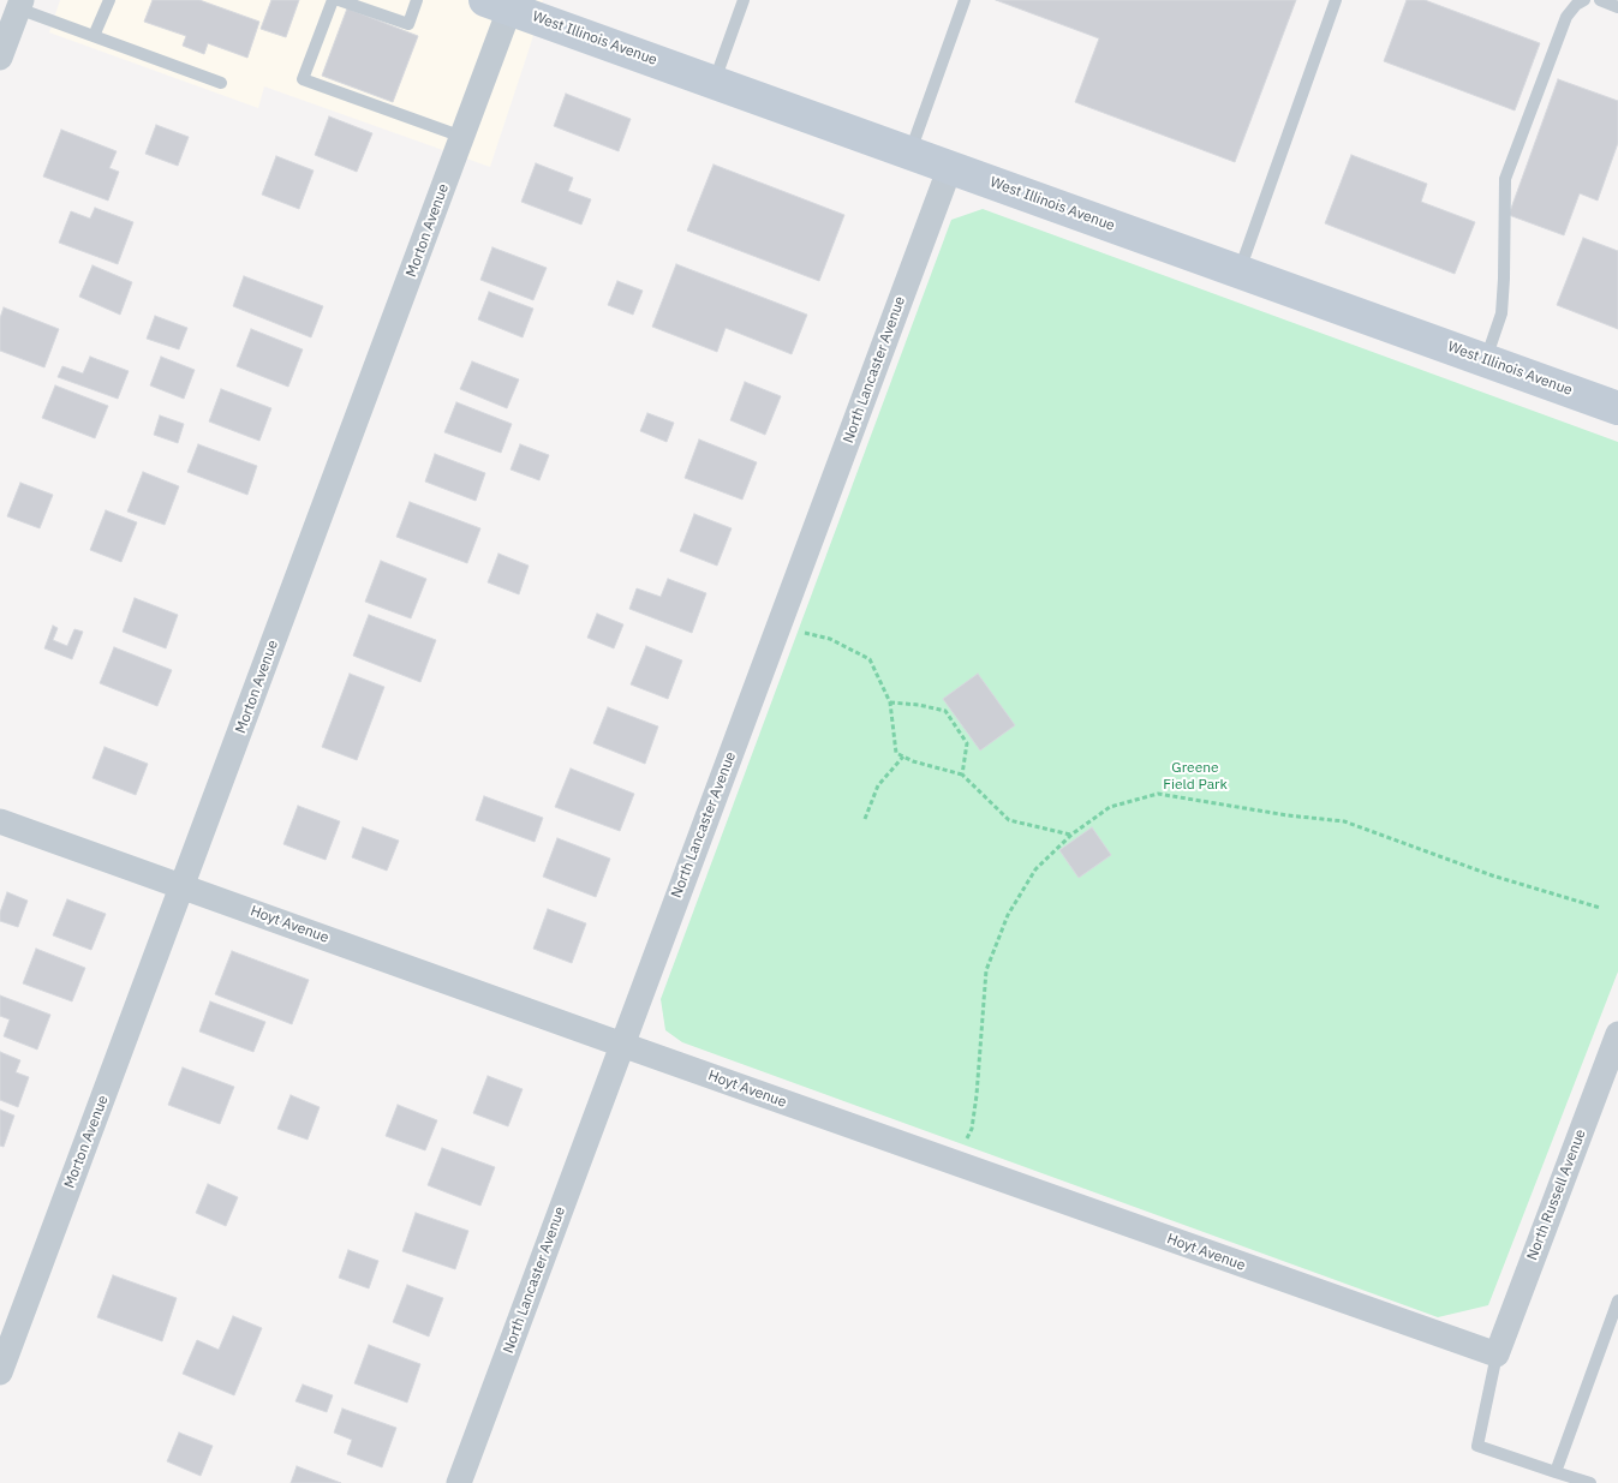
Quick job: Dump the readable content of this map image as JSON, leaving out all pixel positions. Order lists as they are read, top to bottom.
{
  "streets": {
    "main road": ["West Illinois Avenue"],
    "street": [
      "Morton Avenue",
      "North Lancaster Avenue",
      "Hoyt Avenue",
      "North Russell Avenue"
    ]
  },
  "crossings": [
    ["West Illinois Avenue", "Morton Avenue"],
    ["West Illinois Avenue", "North Lancaster Avenue"],
    ["Morton Avenue", "Hoyt Avenue"],
    ["North Lancaster Avenue", "Hoyt Avenue"],
    ["Hoyt Avenue", "North Russell Avenue"]
  ],
  "parks": ["Greene Field Park"]
}
